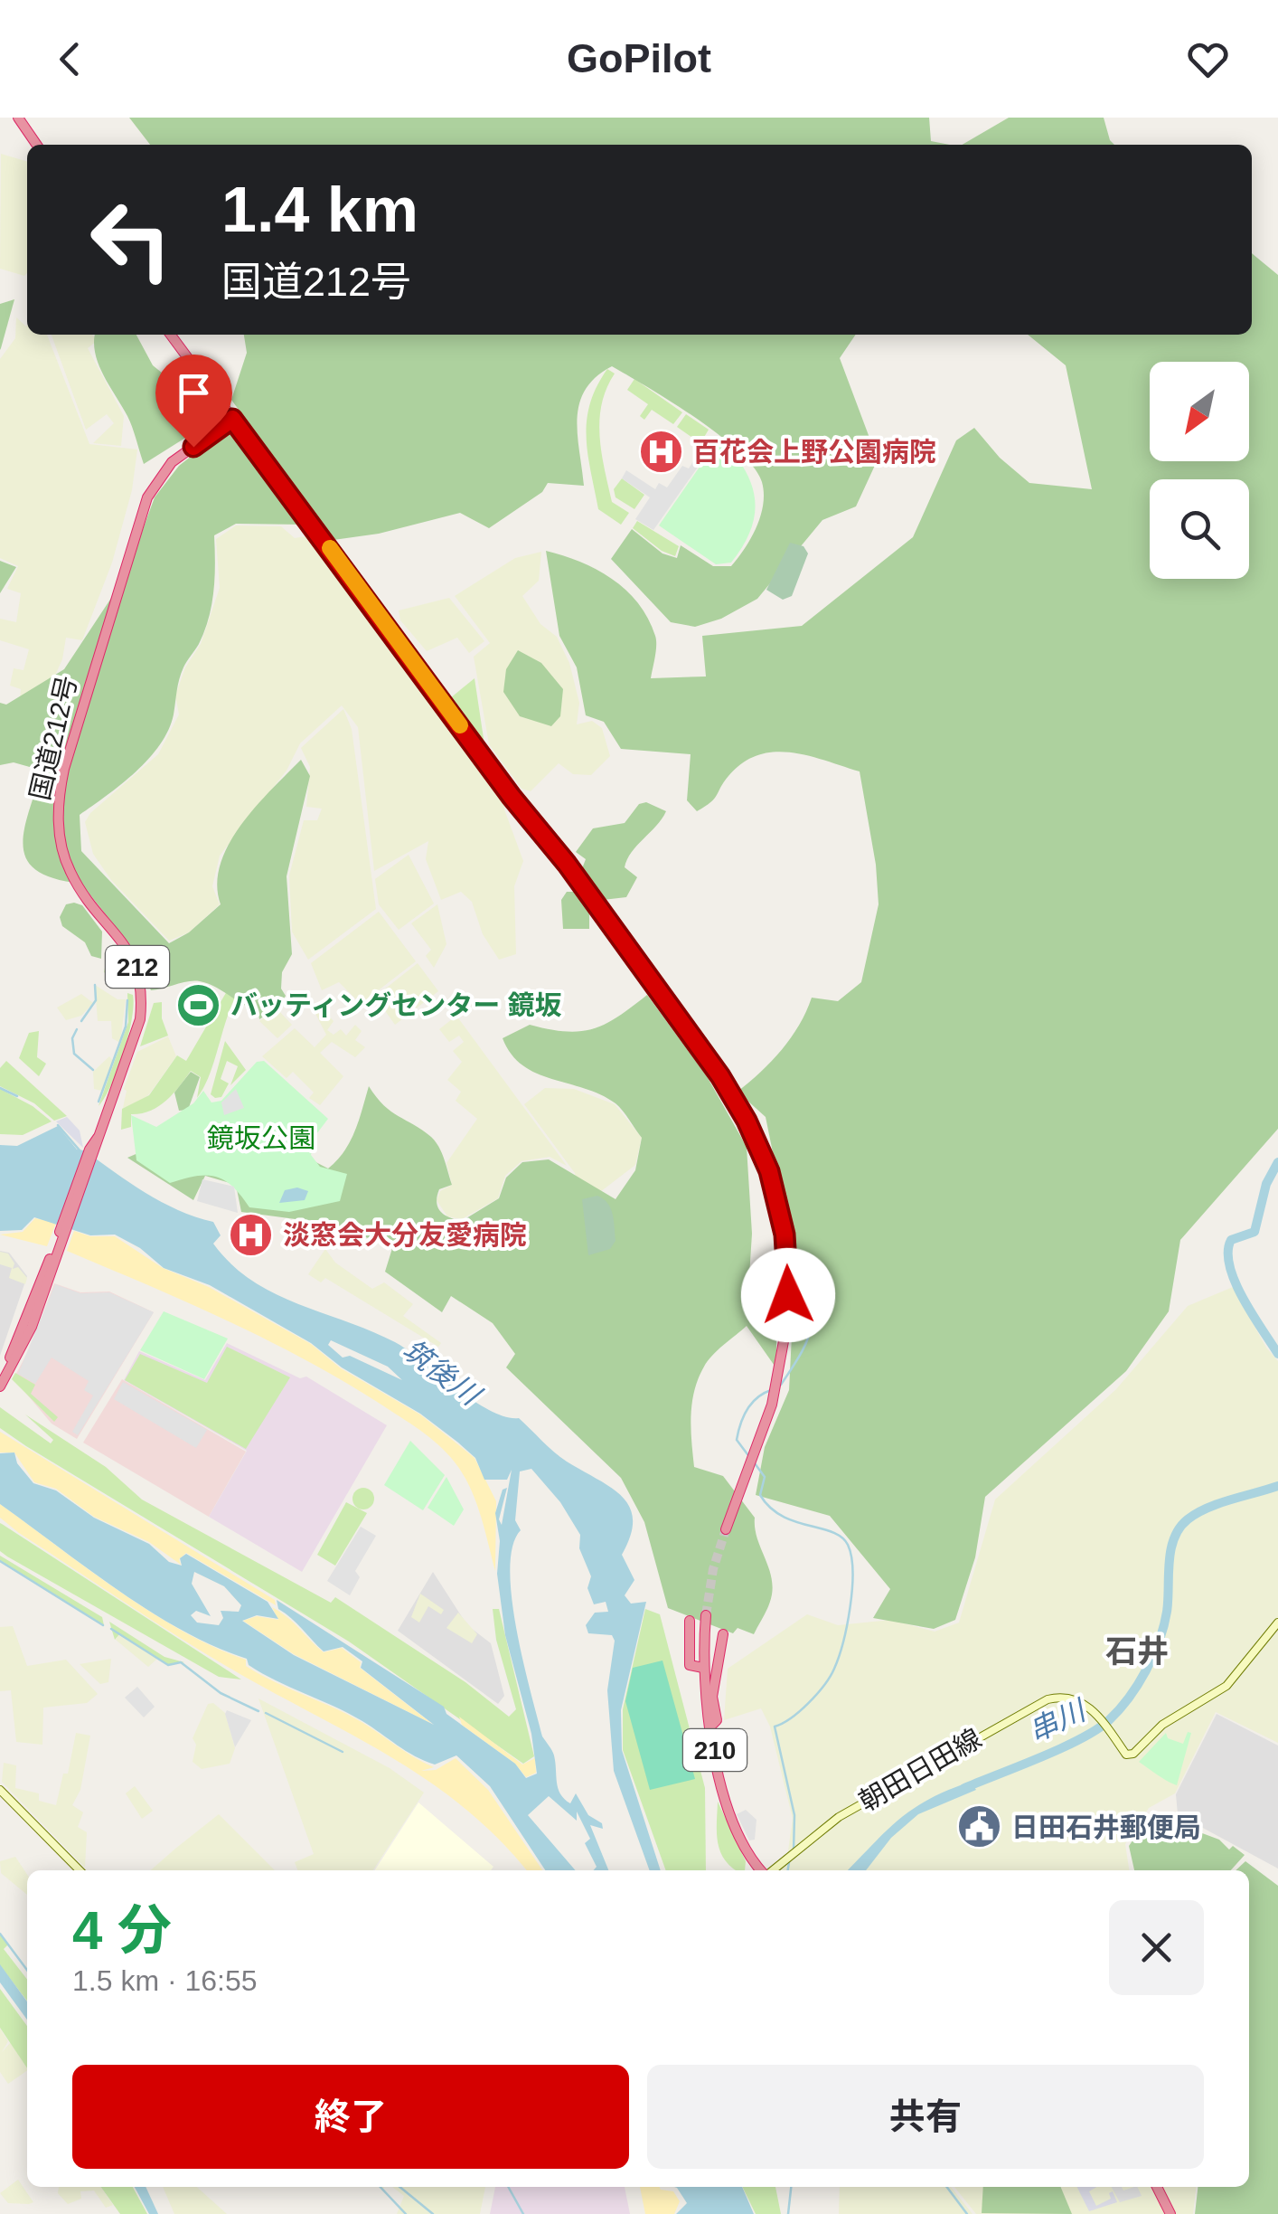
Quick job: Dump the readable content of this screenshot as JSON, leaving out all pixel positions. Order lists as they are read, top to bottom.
{
  "streets": {
    "highway": ["国道212号", "212", "210"],
    "main road": ["朝田日田線"]
  },
  "districts": ["石井"],
  "water": ["筑後川", "串川"],
  "parks": ["鏡坂公園"],
  "places": {
    "hospital": ["百花会上野公園病院", "淡窓会大分友愛病院"],
    "sports": ["バッティングセンター 鏡坂"],
    "public building": ["日田石井郵便局"]
  },
  "north": "bottom left",
  "page": {
    "header": "GoPilot",
    "turn": ["1.4 km", "国道212号"],
    "heading": ["4 分", "1.5 km · 16:55"],
    "buttons": ["終了", "共有"]
  }
}
